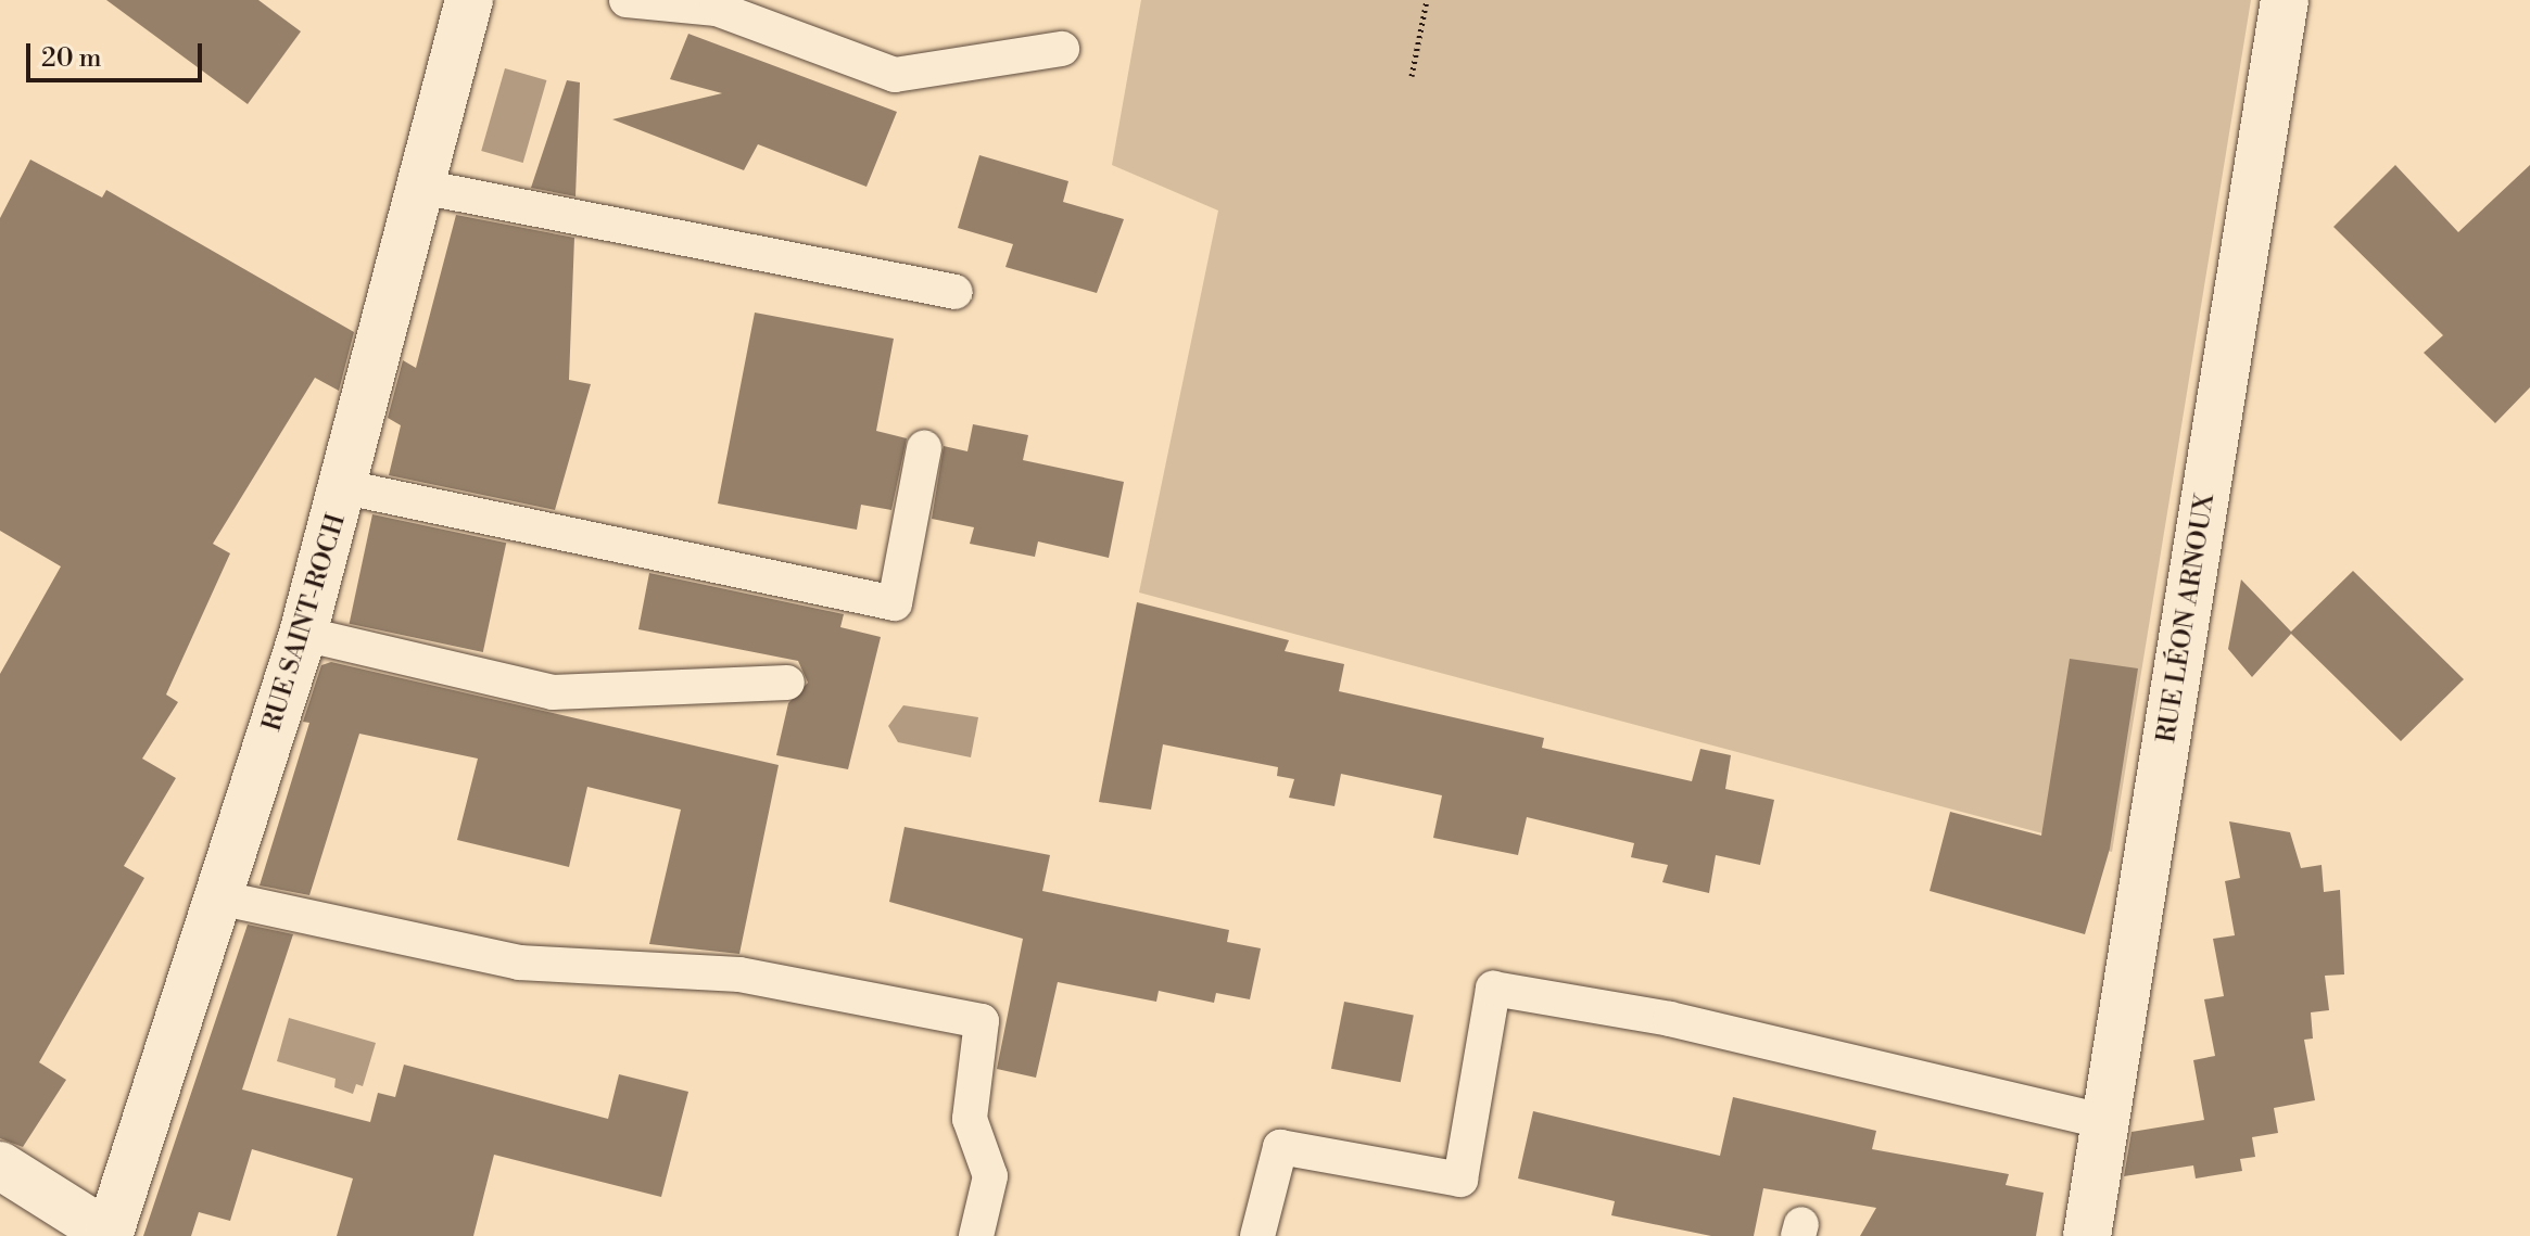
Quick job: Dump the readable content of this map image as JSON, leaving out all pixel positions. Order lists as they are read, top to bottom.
{
  "streets": {
    "street": ["RUE LÉON ARNOUX", "RUE SAINT-ROCH"]
  },
  "scale_bar": "20 m"
}
